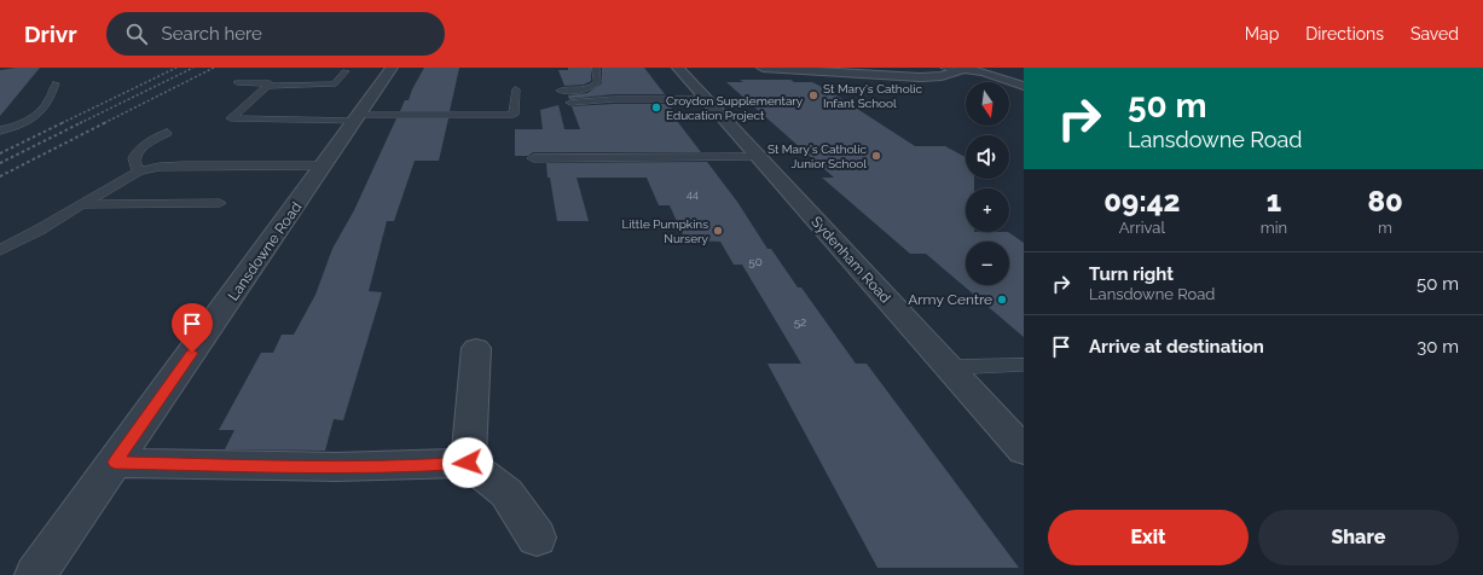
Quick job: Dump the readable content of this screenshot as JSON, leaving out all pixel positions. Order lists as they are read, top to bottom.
{
  "streets": {
    "street": ["Lansdowne Road", "Sydenham Road"]
  },
  "places": [
    "St Mary's Catholic Infant School",
    "Croydon Supplementary Education Project",
    "St Mary's Catholic Junior School",
    "Little Pumpkins Nursery",
    "Army Centre"
  ],
  "house_numbers": ["44", "50", "52"],
  "north": "bottom",
  "page": {
    "header": "Drivr",
    "search": "Search here",
    "nav": ["Map", "Directions", "Saved"],
    "turn": ["50 m", "Lansdowne Road"],
    "map_buttons": ["+", "−"],
    "eta": [
      "09:42",
      "Arrival",
      "1",
      "min",
      "80",
      "m"
    ],
    "list": [
      {
        "name": "Turn right",
        "note": "Lansdowne Road",
        "value": "50 m"
      },
      {
        "name": "Arrive at destination",
        "value": "30 m"
      }
    ],
    "buttons": ["Exit", "Share"]
  }
}
